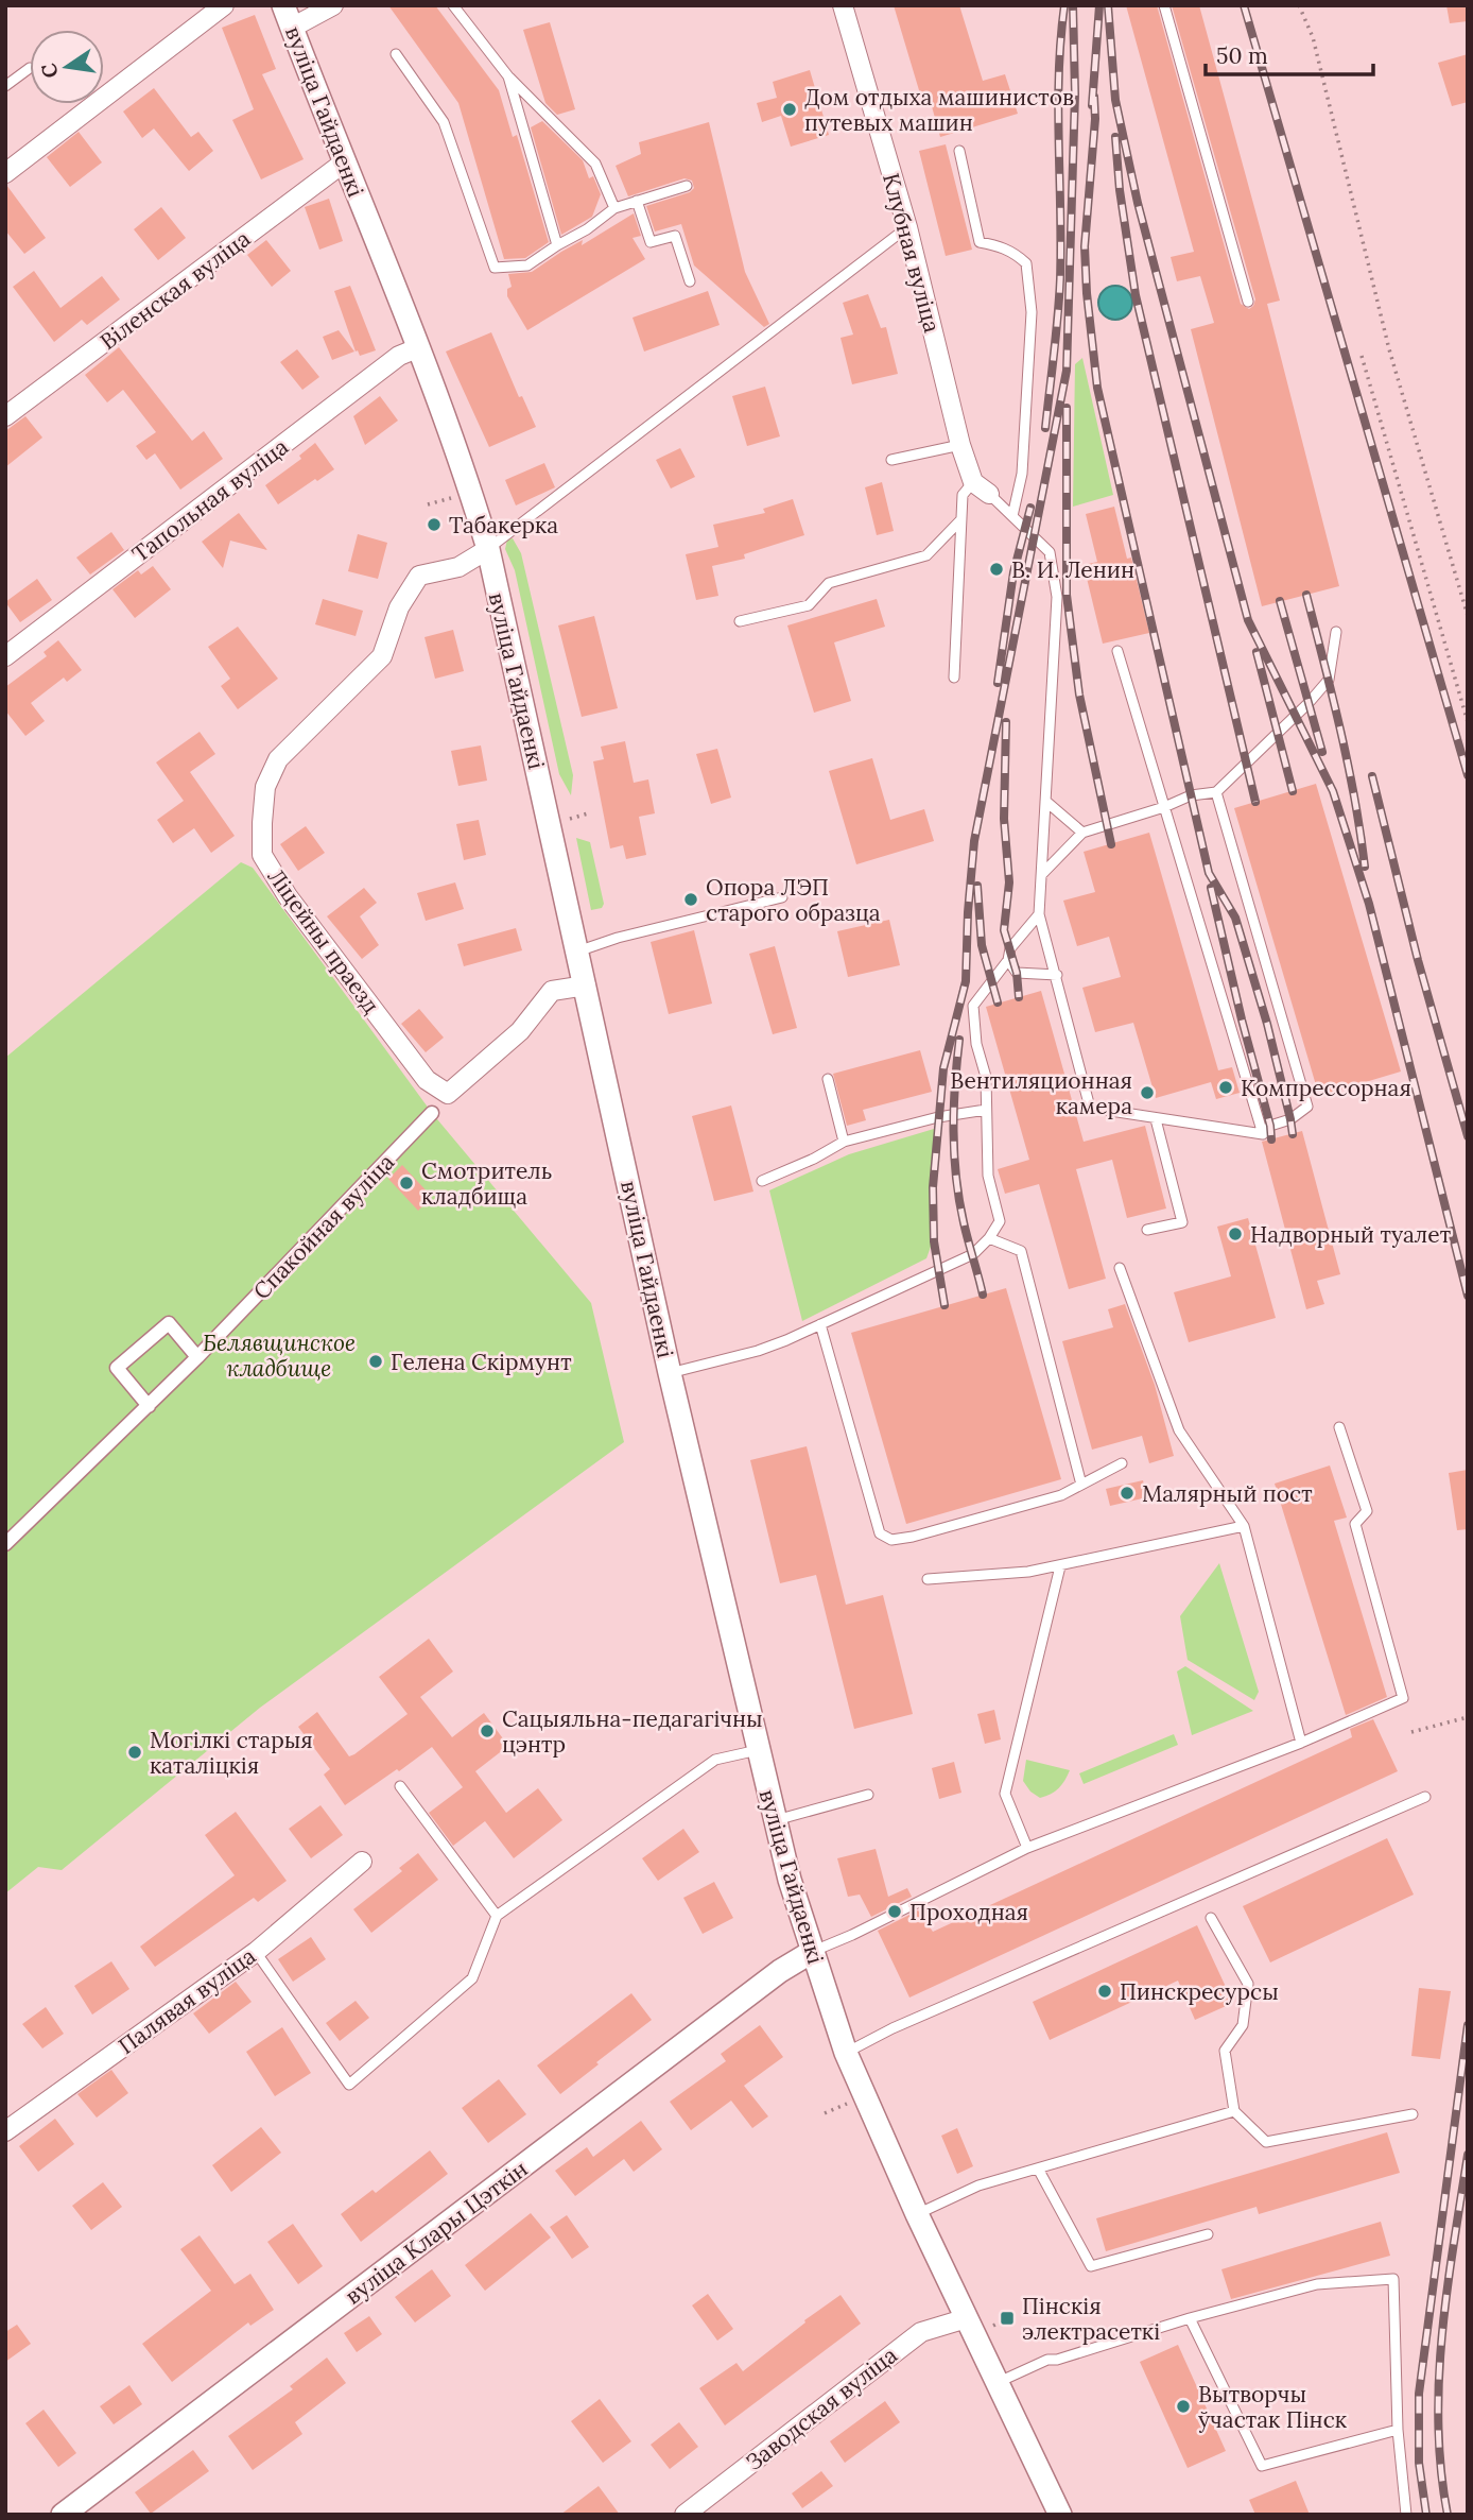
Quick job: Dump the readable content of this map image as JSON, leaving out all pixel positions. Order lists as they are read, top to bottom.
{
  "streets": {
    "street": [
      "вуліца Гайдаенкі",
      "Клубная вуліца",
      "Віленская вуліца",
      "Тапольная вуліца",
      "Ліцейны праезд",
      "Спакойная вуліца",
      "Палявая вуліца",
      "вуліца Клары Цэткін",
      "Заводская вуліца"
    ]
  },
  "crossings": [
    ["вуліца Гайдаенкі", "Віленская вуліца"],
    ["вуліца Гайдаенкі", "Тапольная вуліца"],
    ["вуліца Гайдаенкі", "Ліцейны праезд"],
    ["вуліца Гайдаенкі", "вуліца Клары Цэткін"],
    ["вуліца Гайдаенкі", "Заводская вуліца"],
    ["Ліцейны праезд", "Спакойная вуліца"]
  ],
  "parks": ["Белявщинское кладбище"],
  "places": {
    "other": [
      "Дом отдыха машинистов путевых машин",
      "Табакерка",
      "В. И. Ленин",
      "Опора ЛЭП старого образца",
      "Компрессорная",
      "Вентиляционная камера",
      "Смотритель кладбища",
      "Надворный туалет",
      "Гелена Скірмунт",
      "Малярный пост",
      "Сацыяльна-педагагічны цэнтр",
      "Могілкі старыя каталіцкія",
      "Проходная",
      "Пинскресурсы",
      "Вытворчы ўчастак Пінск"
    ],
    "transit": ["Пінскія электрасеткі"]
  },
  "scale_bar": "50 m",
  "north": "left"
}
